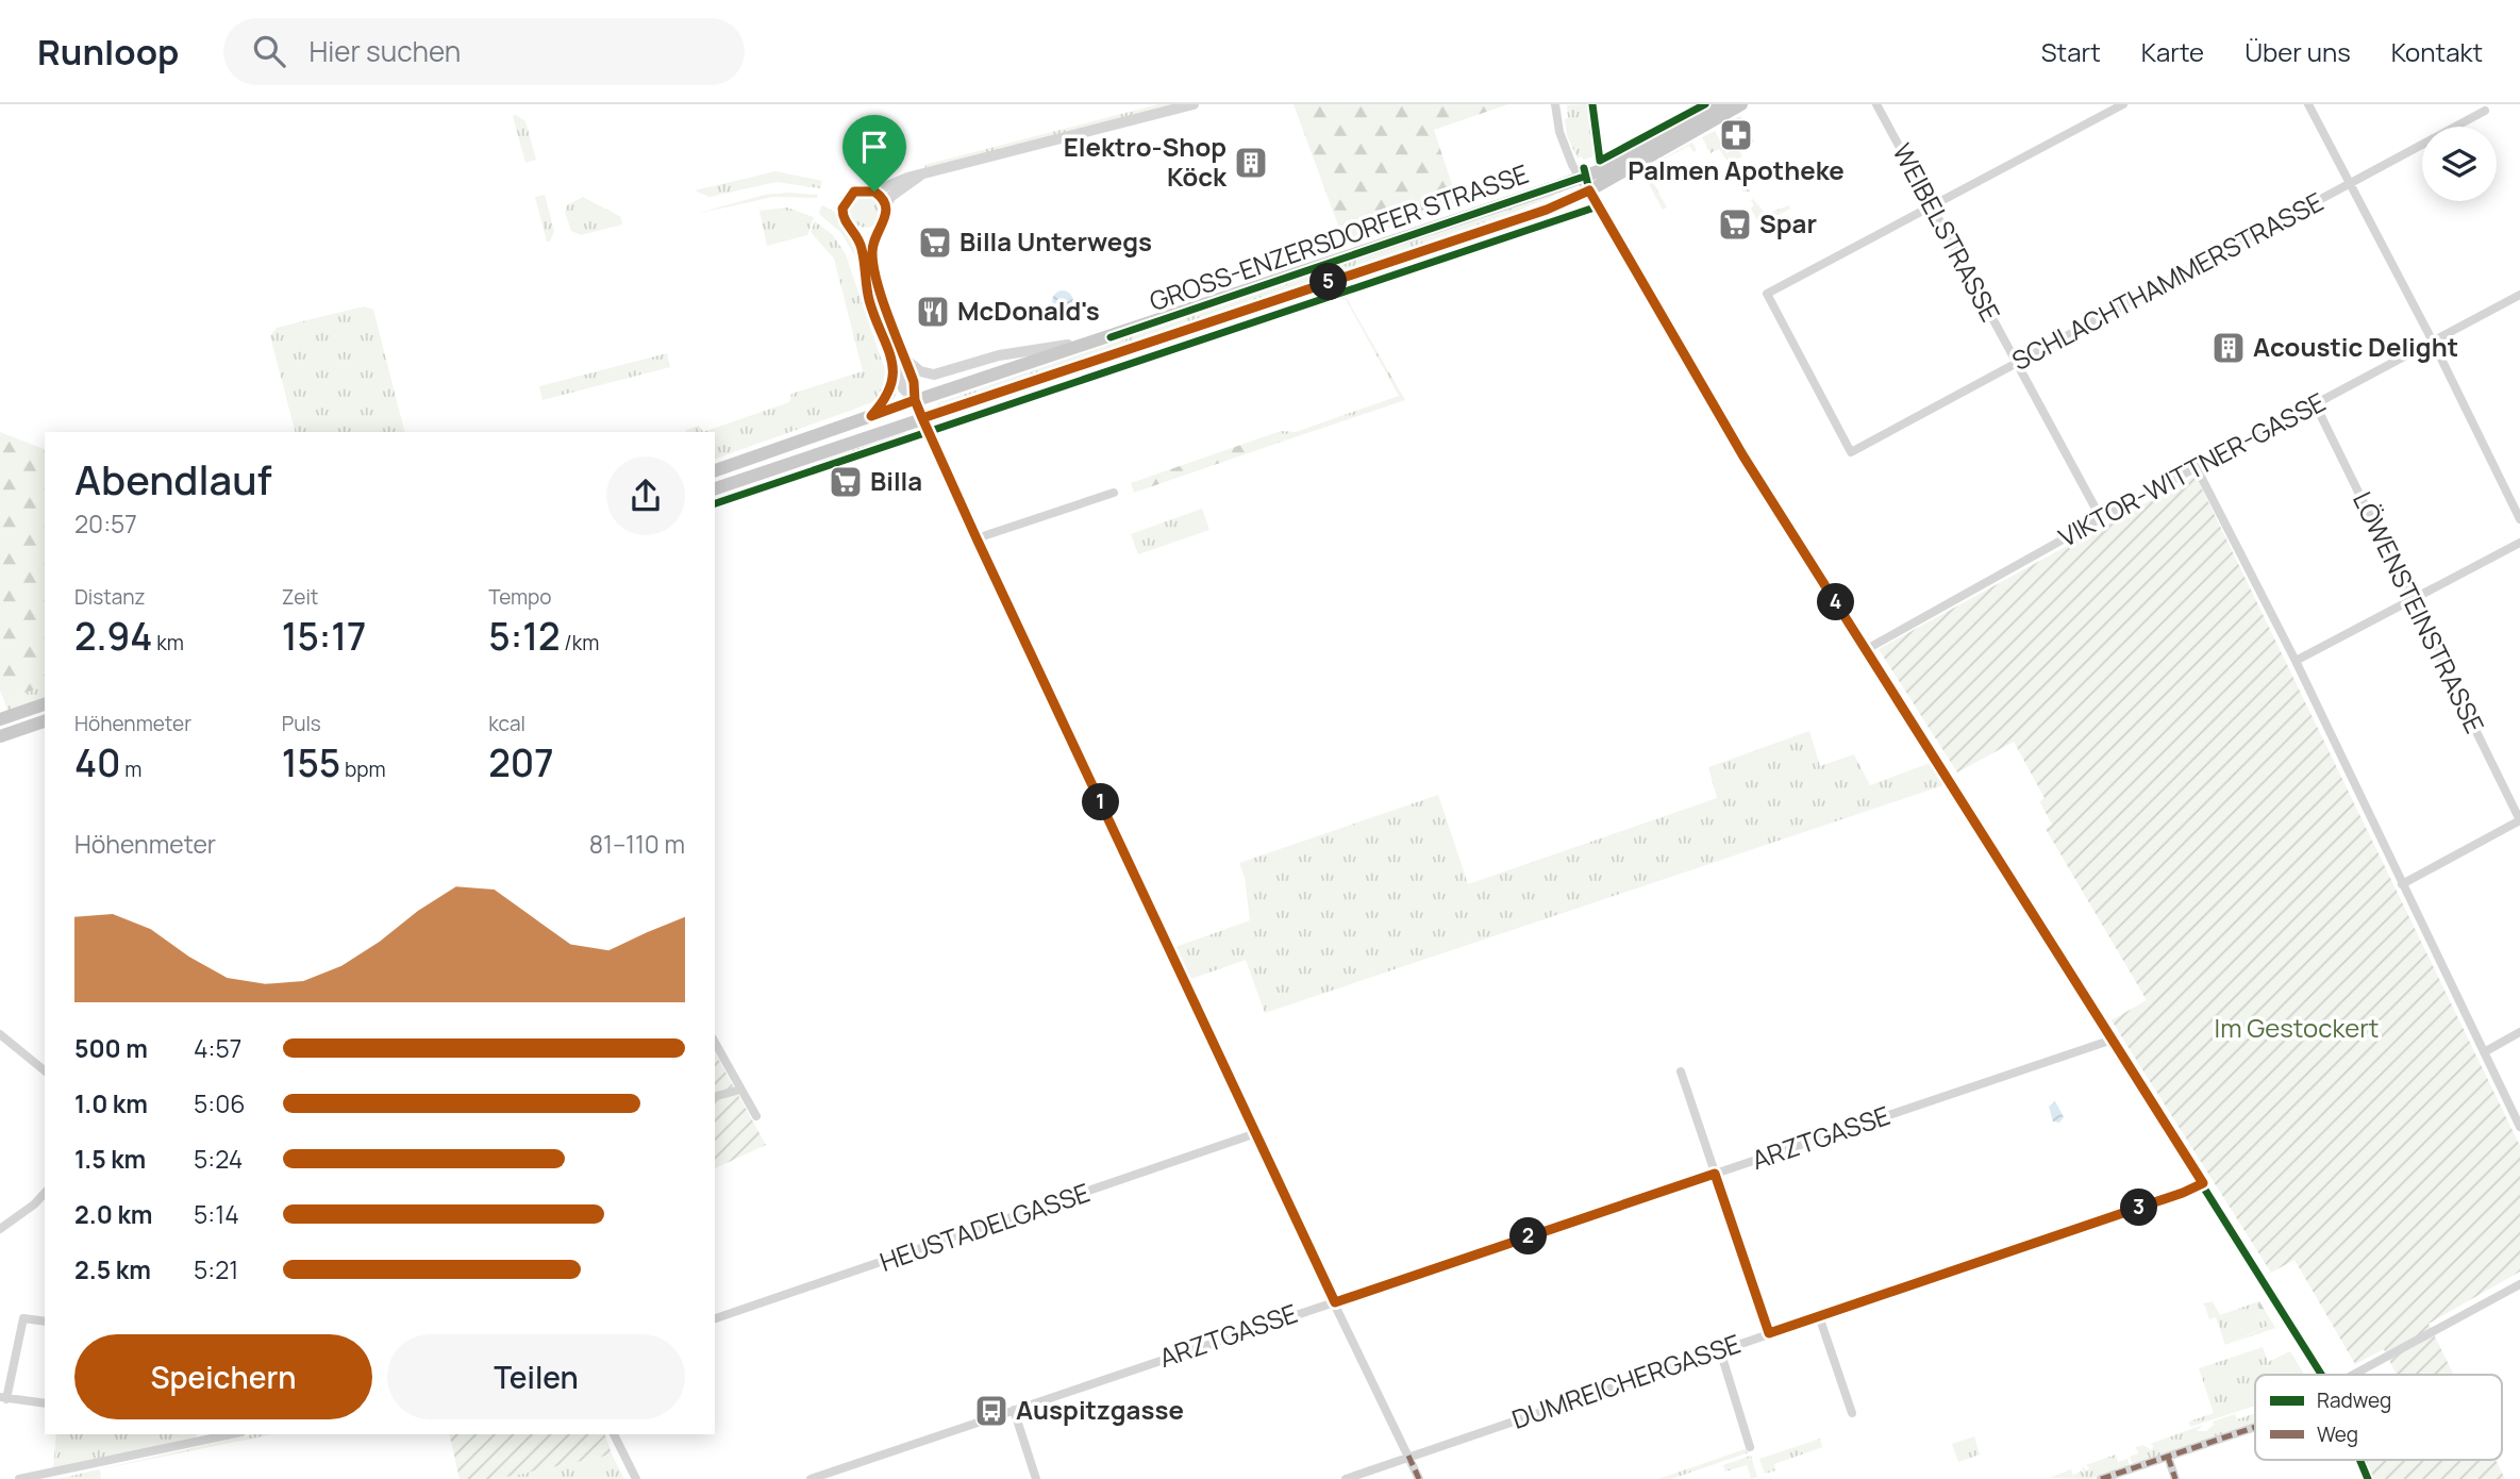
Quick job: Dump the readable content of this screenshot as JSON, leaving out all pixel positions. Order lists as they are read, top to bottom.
{
  "streets": {
    "main road": ["GROSS-ENZERSDORFER STRASSE"],
    "street": [
      "WEIBELSTRASSE",
      "SCHLACHTHAMMERSTRASSE",
      "VIKTOR-WITTNER-GASSE",
      "LÖWENSTEINSTRASSE",
      "ARZTGASSE",
      "HEUSTADELGASSE",
      "DUMREICHERGASSE"
    ]
  },
  "crossings": [
    ["WEIBELSTRASSE", "SCHLACHTHAMMERSTRASSE"],
    ["WEIBELSTRASSE", "VIKTOR-WITTNER-GASSE"],
    ["VIKTOR-WITTNER-GASSE", "LÖWENSTEINSTRASSE"]
  ],
  "parks": ["Im Gestockert"],
  "places": {
    "pharmacy": ["Palmen Apotheke"],
    "building": ["Elektro-Shop Köck", "Acoustic Delight"],
    "supermarket": ["Spar", "Billa Unterwegs", "Billa"],
    "restaurant": ["McDonald's"],
    "bus stop": ["Auspitzgasse"]
  },
  "legend": ["Radweg", "Weg"],
  "page": {
    "header": "Runloop",
    "search": "Hier suchen",
    "nav": [
      "Start",
      "Karte",
      "Über uns",
      "Kontakt"
    ],
    "pins": [
      "5",
      "4",
      "1",
      "3",
      "2"
    ],
    "heading": ["Abendlauf", "20:57"],
    "stats": [
      ["Distanz", "2.94 km"],
      ["Zeit", "15:17"],
      ["Tempo", "5:12 /km"],
      ["Höhenmeter", "40 m"],
      ["Puls", "155 bpm"],
      ["kcal", "207"]
    ],
    "chart": ["Höhenmeter", "81–110 m"],
    "list": [
      {
        "name": "500 m",
        "note": "4:57"
      },
      {
        "name": "1.0 km",
        "note": "5:06"
      },
      {
        "name": "1.5 km",
        "note": "5:24"
      },
      {
        "name": "2.0 km",
        "note": "5:14"
      },
      {
        "name": "2.5 km",
        "note": "5:21"
      }
    ],
    "buttons": ["Speichern", "Teilen"]
  }
}
